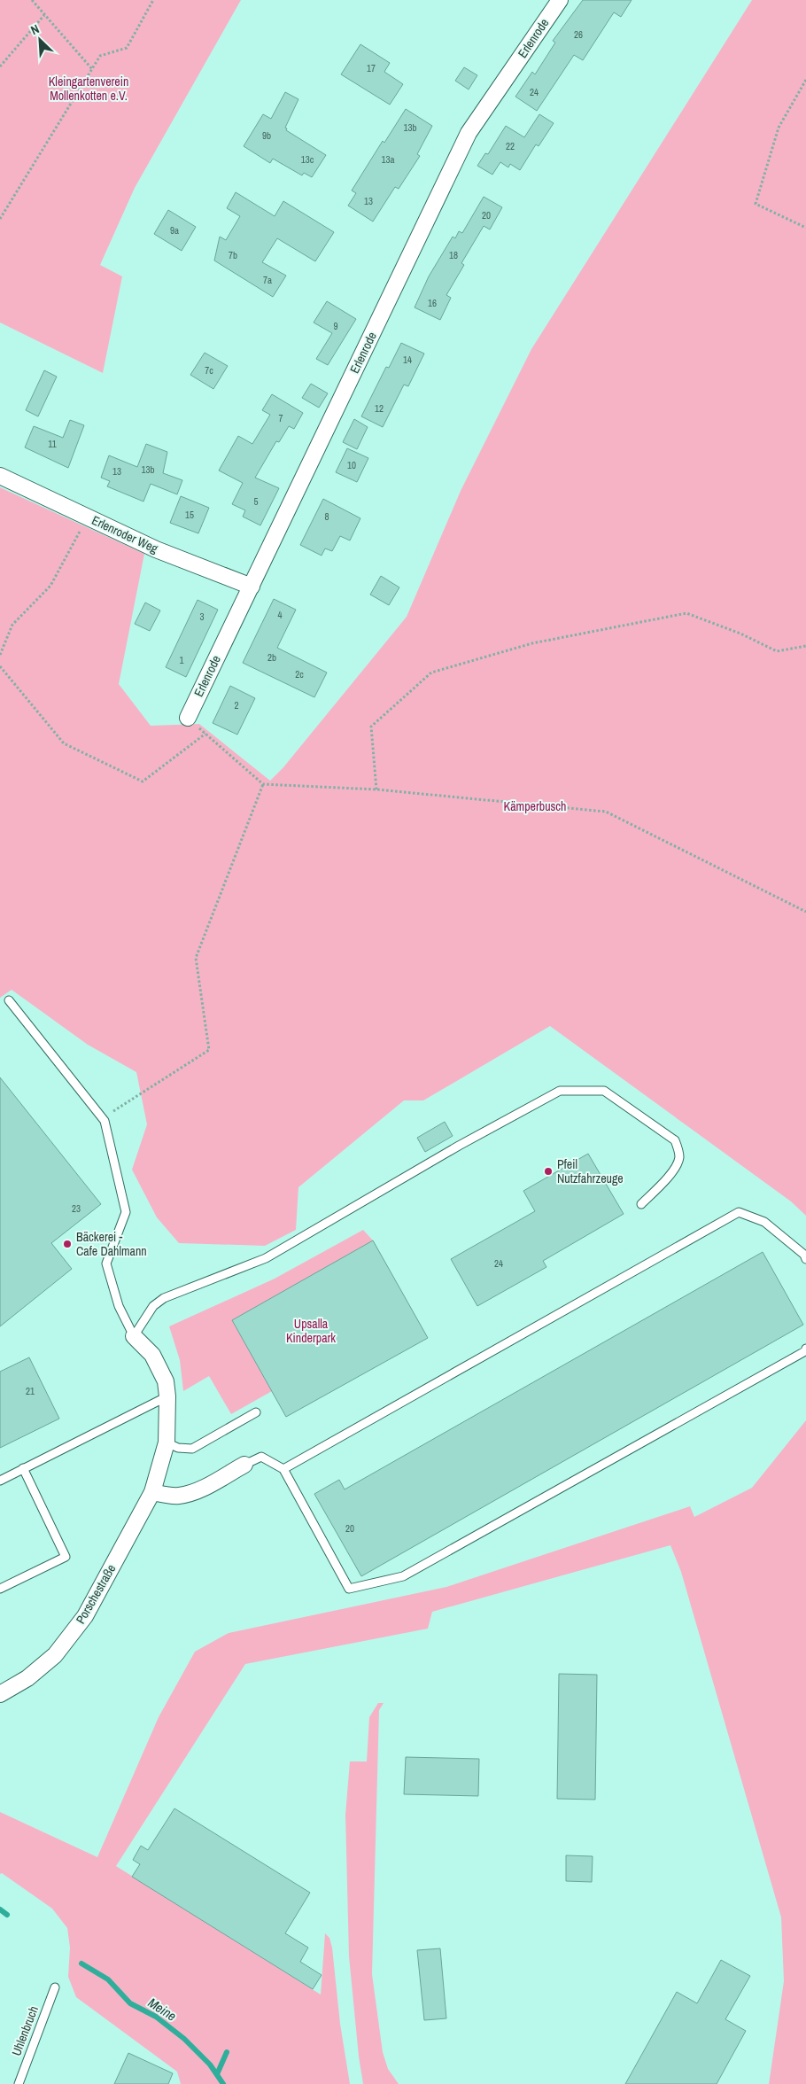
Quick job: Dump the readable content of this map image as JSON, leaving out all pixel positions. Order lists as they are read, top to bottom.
{
  "streets": {
    "street": ["Erlenrode", "Erlenroder Weg", "Porschestraße"],
    "lane": ["Uhlenbruch"]
  },
  "crossings": [
    ["Erlenrode", "Erlenroder Weg"]
  ],
  "water": ["Meine"],
  "parks": ["Kleingartenverein Mollenkotten e.V.", "Kämperbusch", "Upsalla Kinderpark"],
  "places": ["Pfeil Nutzfahrzeuge", "Bäckerei - Cafe Dahlmann"],
  "house_numbers": [
    "26",
    "17",
    "24",
    "13b",
    "9b",
    "22",
    "13c",
    "13a",
    "13",
    "20",
    "9a",
    "7b",
    "18",
    "7a",
    "16",
    "9",
    "14",
    "7c",
    "12",
    "7",
    "11",
    "10",
    "13b",
    "13",
    "5",
    "15",
    "8",
    "4",
    "3",
    "2b",
    "1",
    "2c",
    "2",
    "23",
    "24",
    "21",
    "20"
  ],
  "north": "top left"
}
